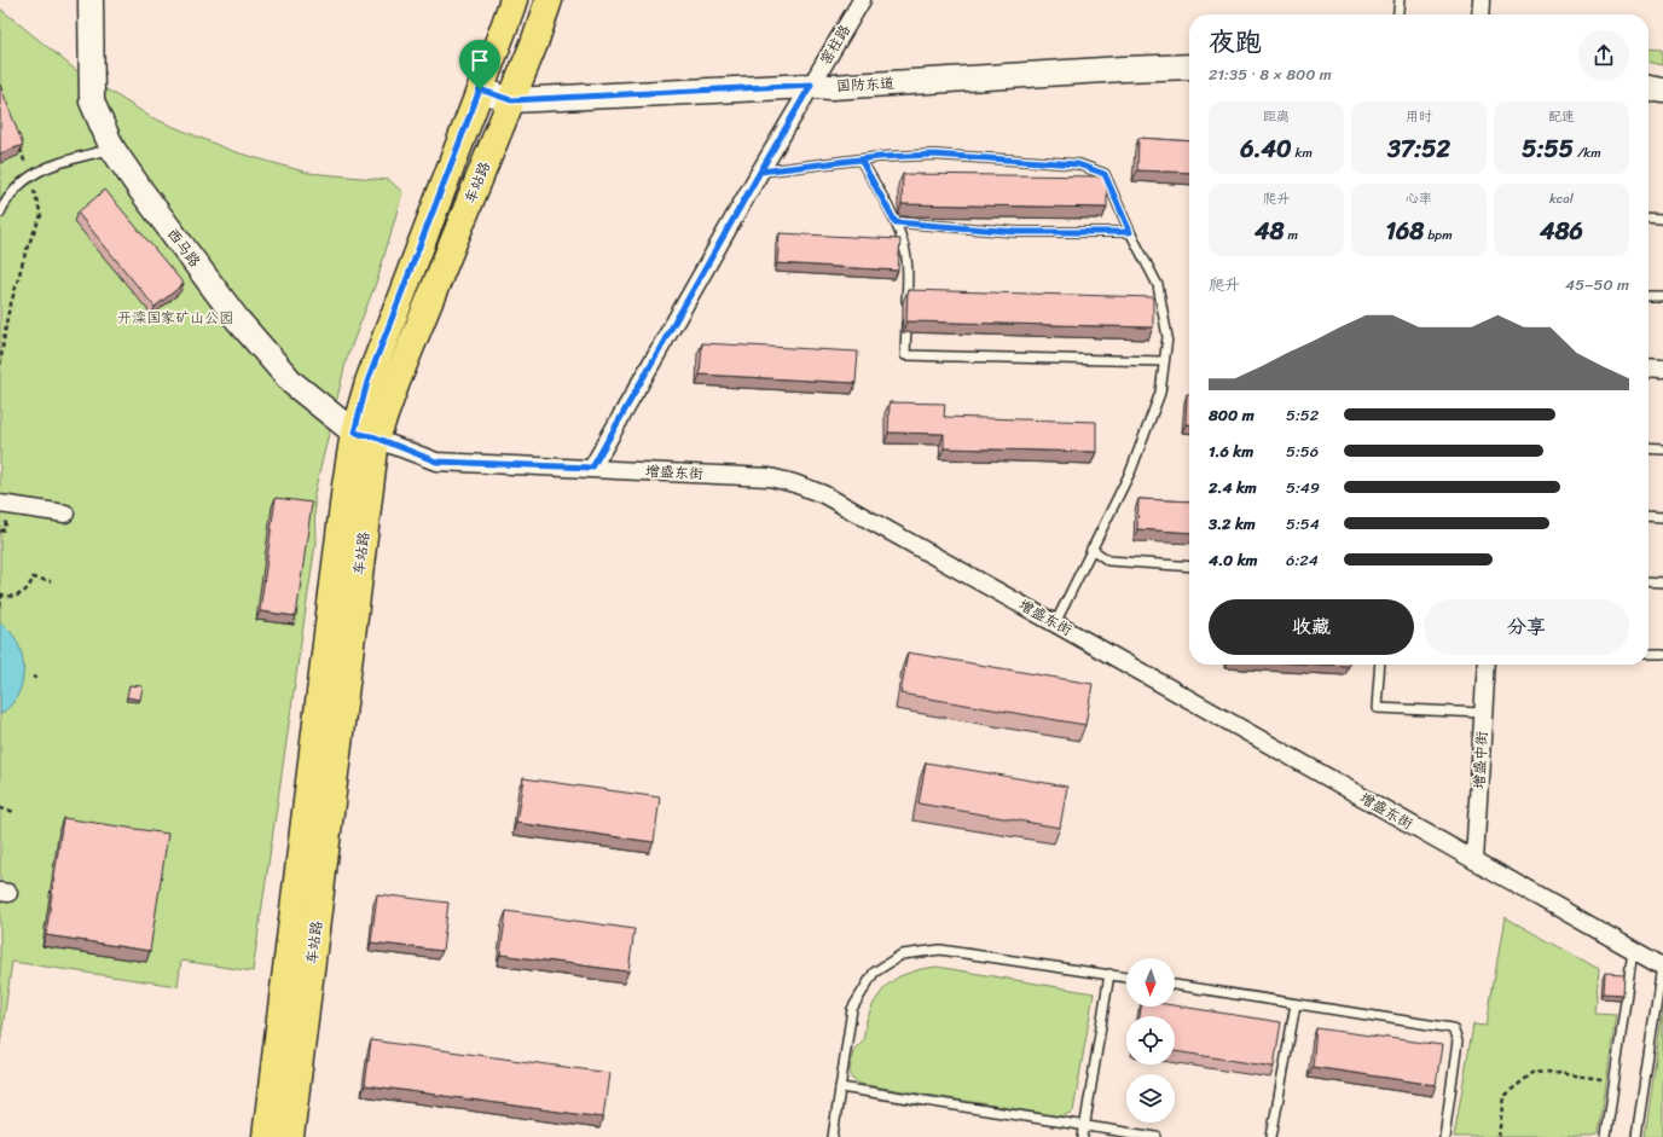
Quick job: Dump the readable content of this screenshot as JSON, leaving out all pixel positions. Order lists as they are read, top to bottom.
{
  "streets": {
    "main road": ["车站路"],
    "street": [
      "窑柱路",
      "国防东道",
      "西马路",
      "增盛东街",
      "增盛中街"
    ]
  },
  "crossings": [
    ["窑柱路", "国防东道"],
    ["窑柱路", "增盛东街"],
    ["国防东道", "车站路"],
    ["车站路", "西马路"],
    ["车站路", "增盛东街"],
    ["西马路", "增盛东街"],
    ["增盛东街", "增盛中街"]
  ],
  "parks": ["开滦国家矿山公园"],
  "north": "bottom",
  "page": {
    "heading": ["夜跑", "21:35 · 8 × 800 m"],
    "stats": [
      ["距离", "6.40 km"],
      ["用时", "37:52"],
      ["配速", "5:55 /km"],
      ["爬升", "48 m"],
      ["心率", "168 bpm"],
      ["kcal", "486"]
    ],
    "chart": ["爬升", "45–50 m"],
    "list": [
      {
        "name": "800 m",
        "note": "5:52"
      },
      {
        "name": "1.6 km",
        "note": "5:56"
      },
      {
        "name": "2.4 km",
        "note": "5:49"
      },
      {
        "name": "3.2 km",
        "note": "5:54"
      },
      {
        "name": "4.0 km",
        "note": "6:24"
      }
    ],
    "buttons": ["收藏", "分享"]
  }
}
